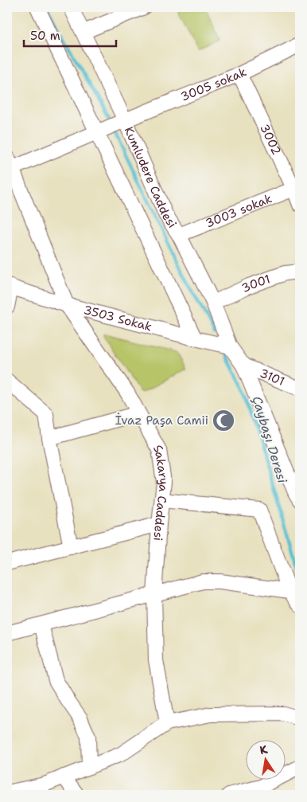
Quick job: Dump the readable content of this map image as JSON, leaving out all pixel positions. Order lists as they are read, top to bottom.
{
  "streets": {
    "street": [
      "3005 sokak",
      "3002",
      "Kumludere Caddesi",
      "3003 sokak",
      "3001",
      "3503 Sokak",
      "3101",
      "Sakarya Caddesi"
    ]
  },
  "crossings": [
    ["3005 sokak", "3002"],
    ["3005 sokak", "Kumludere Caddesi"],
    ["3002", "3003 sokak"],
    ["Kumludere Caddesi", "3003 sokak"],
    ["Kumludere Caddesi", "3001"],
    ["Kumludere Caddesi", "3503 Sokak"],
    ["Kumludere Caddesi", "3101"],
    ["3503 Sokak", "Sakarya Caddesi"]
  ],
  "water": ["Çaybaşı Deresi"],
  "places": {
    "mosque": ["İvaz Paşa Camii"]
  },
  "scale_bar": "50 m",
  "north": "top"
}
